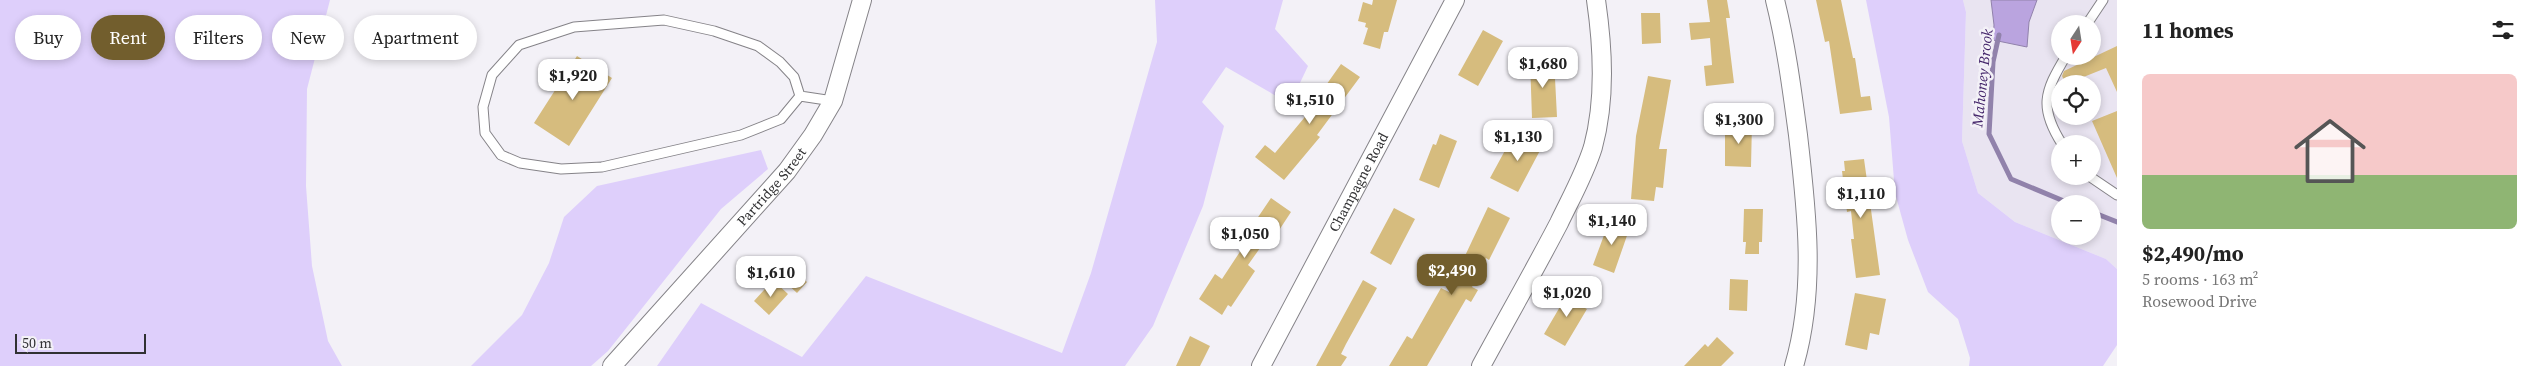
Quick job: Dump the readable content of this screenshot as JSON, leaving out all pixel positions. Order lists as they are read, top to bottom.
{
  "streets": {
    "street": ["Champagne Road", "Partridge Street"]
  },
  "water": ["Mahoney Brook"],
  "scale_bar": "50 m",
  "north": "bottom",
  "page": {
    "heading": "11 homes",
    "map_buttons": ["+", "−"],
    "chip": [
      "Buy",
      "Rent",
      "Filters",
      "New",
      "Apartment"
    ],
    "price": [
      "$1,680",
      "$1,920",
      "$1,510",
      "$1,300",
      "$1,130",
      "$1,110",
      "$1,140",
      "$1,050",
      "$2,490",
      "$1,610",
      "$1,020"
    ],
    "list": [
      {
        "name": "$2,490/mo",
        "note": "5 rooms · 163 m² · Rosewood Drive"
      }
    ],
    "scale": "50 m"
  }
}
